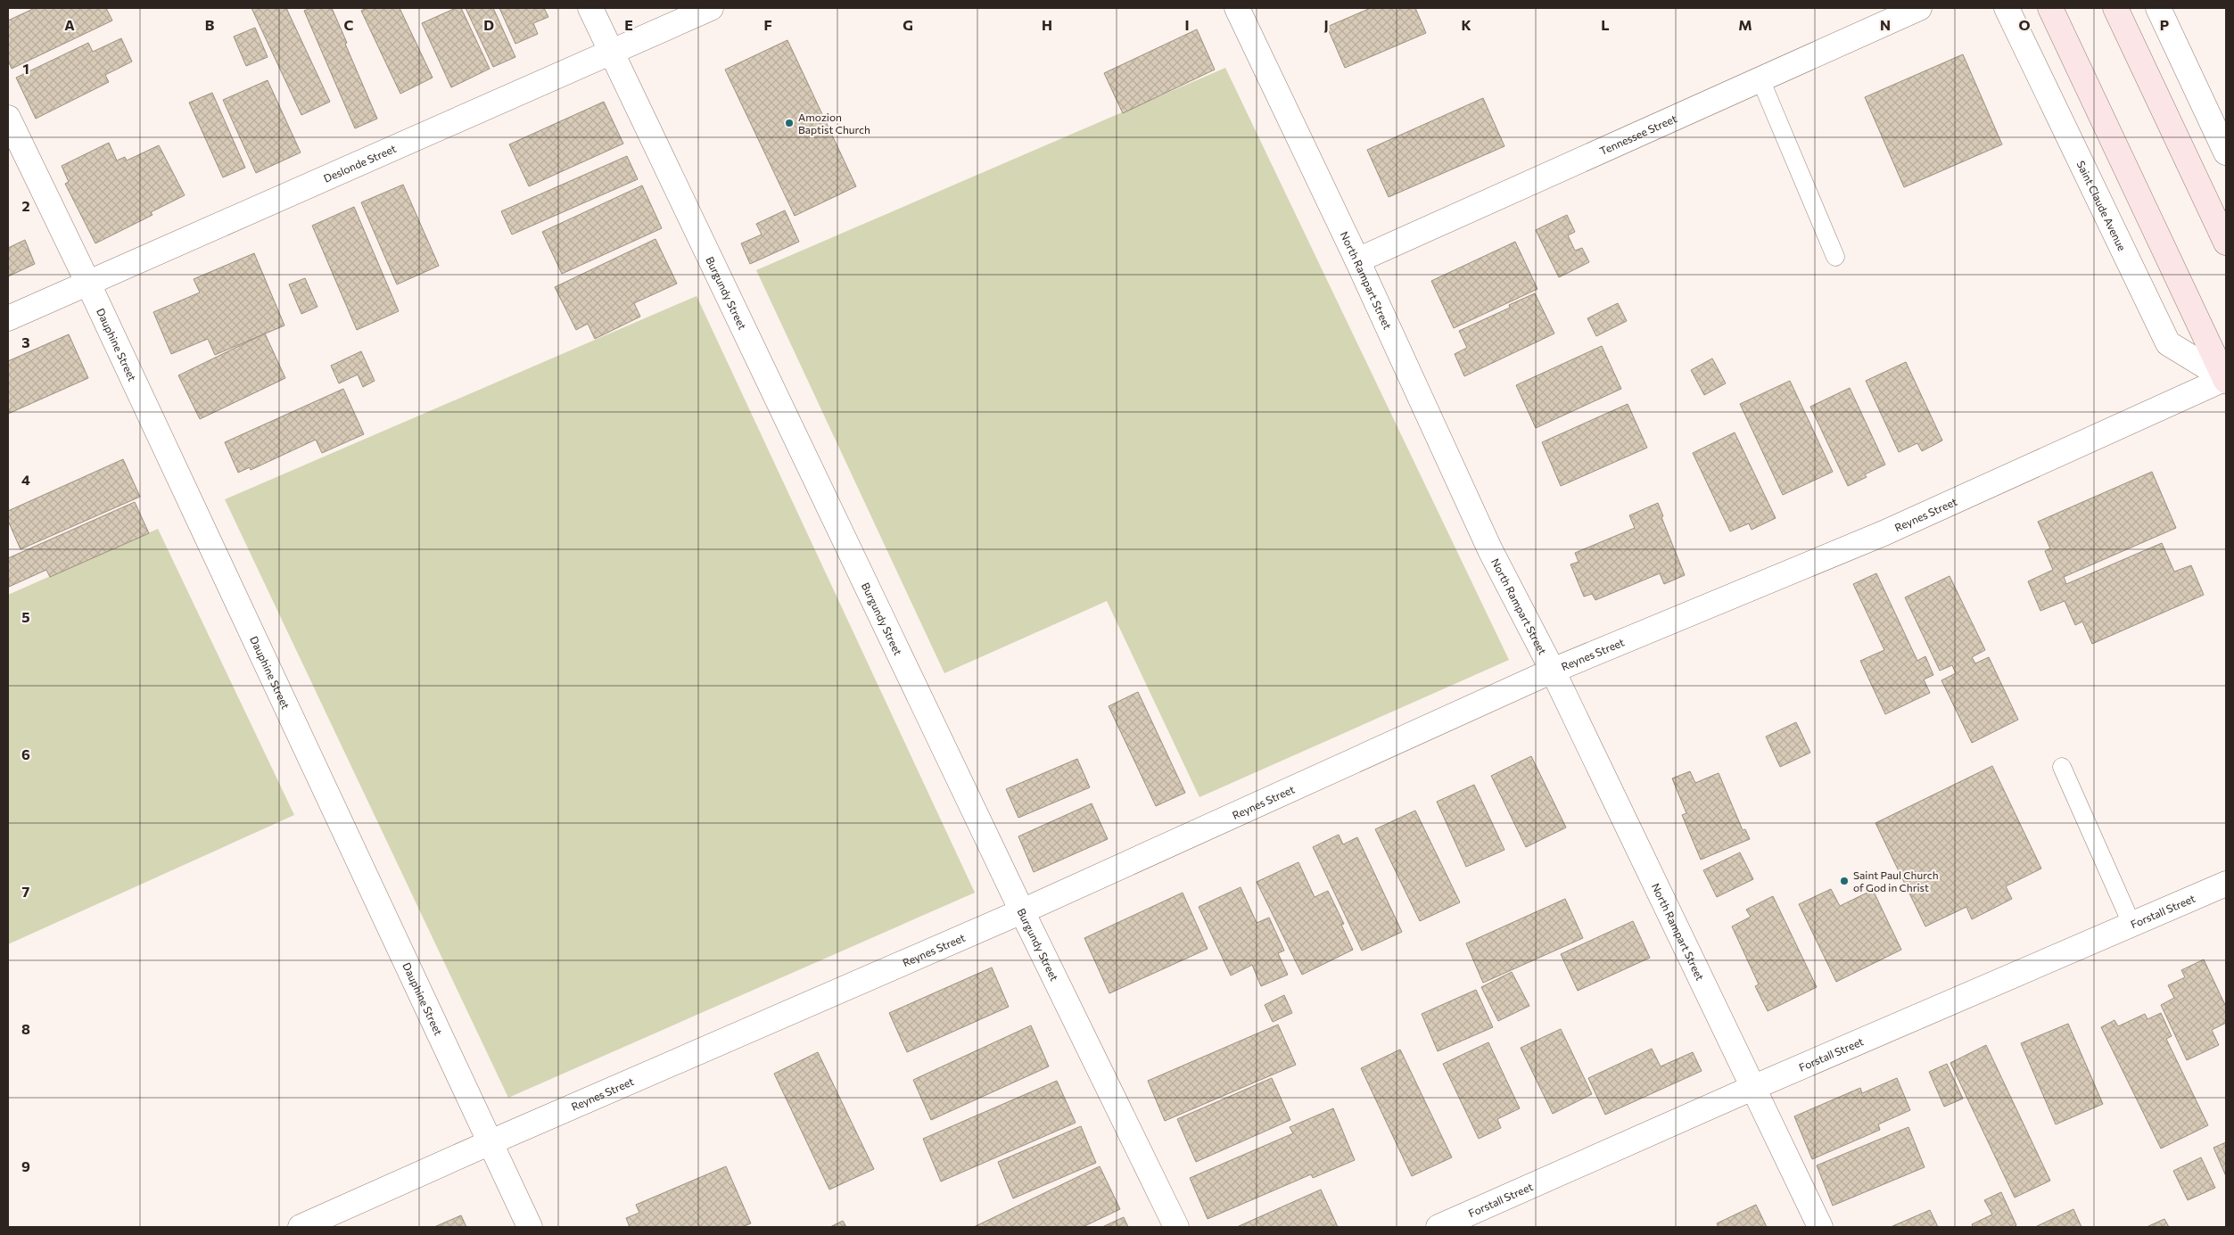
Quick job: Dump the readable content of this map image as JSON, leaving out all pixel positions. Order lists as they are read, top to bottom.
{
  "streets": {
    "street": [
      "Tennessee Street",
      "Deslonde Street",
      "Saint Claude Avenue",
      "North Rampart Street",
      "Burgundy Street",
      "Dauphine Street",
      "Reynes Street",
      "Forstall Street"
    ]
  },
  "crossings": [
    ["Tennessee Street", "North Rampart Street"],
    ["Deslonde Street", "Burgundy Street"],
    ["Deslonde Street", "Dauphine Street"],
    ["Saint Claude Avenue", "Reynes Street"],
    ["North Rampart Street", "Reynes Street"],
    ["North Rampart Street", "Forstall Street"],
    ["Burgundy Street", "Reynes Street"],
    ["Dauphine Street", "Reynes Street"]
  ],
  "places": ["Amozion Baptist Church", "Saint Paul Church of God in Christ"],
  "grid": {
    "columns": [
      "A",
      "B",
      "C",
      "D",
      "E",
      "F",
      "G",
      "H",
      "I",
      "J",
      "K",
      "L",
      "M",
      "N",
      "O",
      "P"
    ],
    "rows": [
      "1",
      "2",
      "3",
      "4",
      "5",
      "6",
      "7",
      "8",
      "9"
    ]
  }
}
